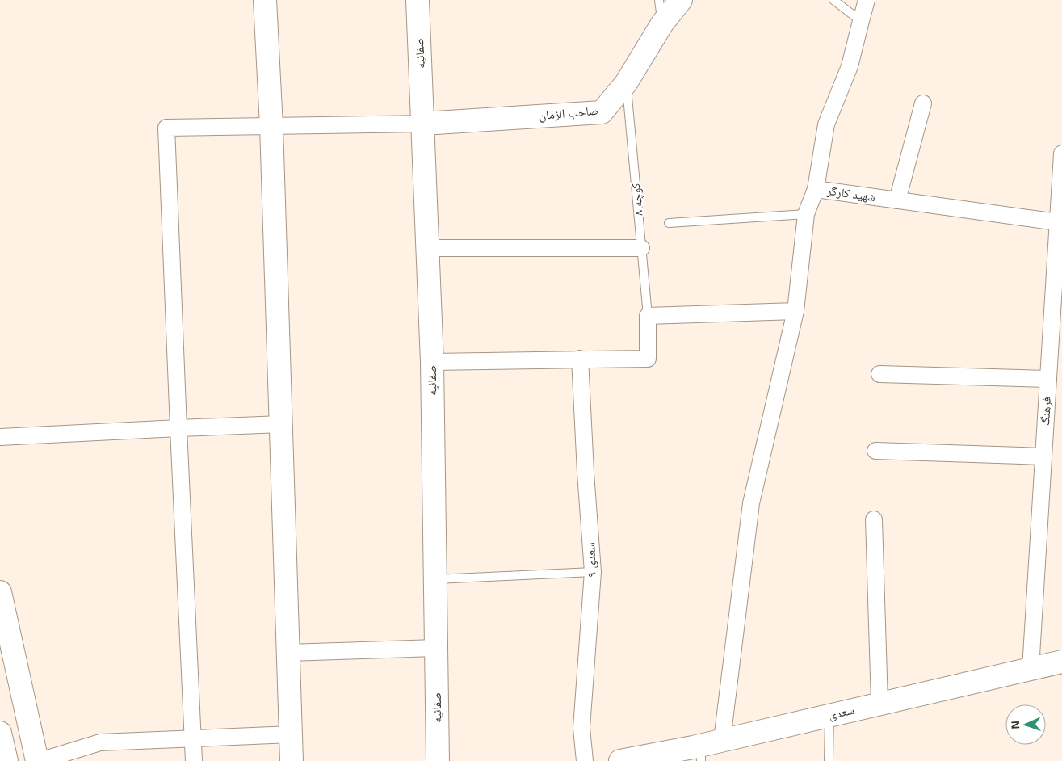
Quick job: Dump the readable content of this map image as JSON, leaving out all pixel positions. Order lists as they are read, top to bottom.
{
  "streets": {
    "street": [
      "صفائیه",
      "صاحب الزمان",
      "شهید کارگر",
      "فرهنگ",
      "سعدی ۹",
      "سعدی"
    ],
    "lane": ["کوچه ۸"]
  },
  "crossings": [
    ["صفائیه", "صاحب الزمان"],
    ["صاحب الزمان", "کوچه ۸"],
    ["شهید کارگر", "فرهنگ"],
    ["فرهنگ", "سعدی"]
  ],
  "north": "left"
}
